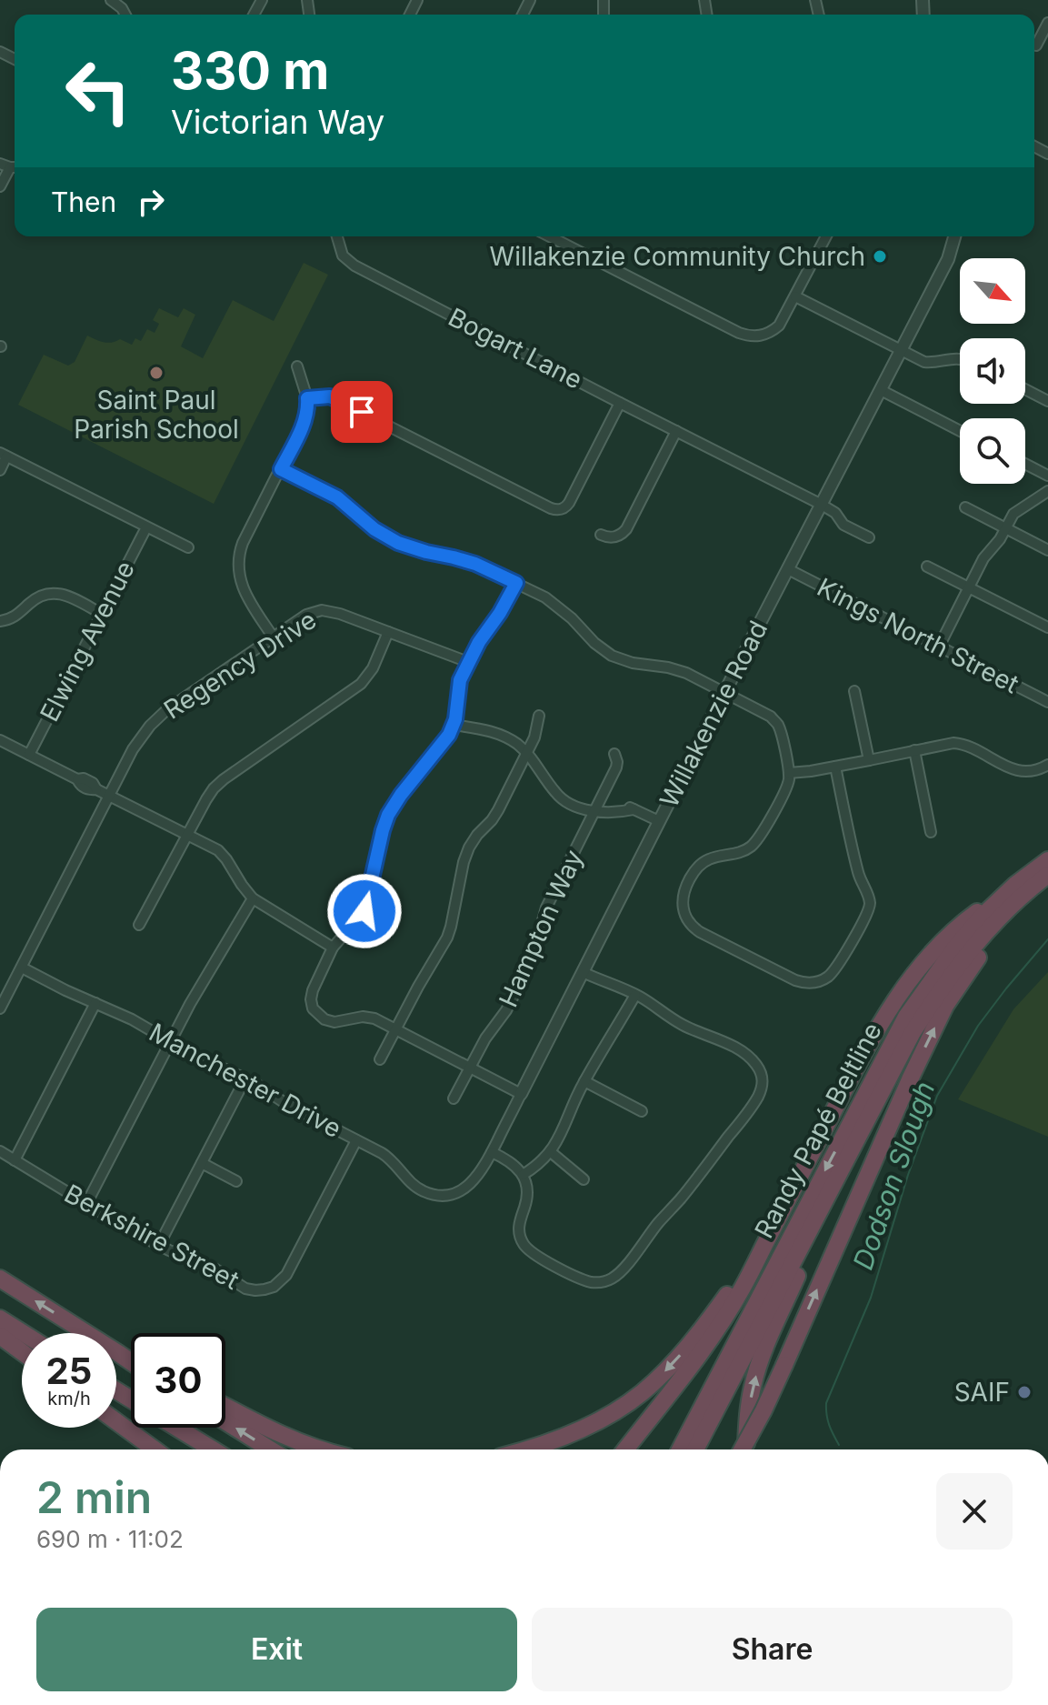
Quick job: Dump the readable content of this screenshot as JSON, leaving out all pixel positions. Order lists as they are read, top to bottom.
{
  "streets": {
    "highway": ["Randy Papé Beltline"],
    "street": [
      "Bogart Lane",
      "Kings North Street",
      "Elwing Avenue",
      "Regency Drive",
      "Willakenzie Road",
      "Hampton Way",
      "Manchester Drive",
      "Berkshire Street"
    ]
  },
  "crossings": [
    ["Bogart Lane", "Willakenzie Road"],
    ["Kings North Street", "Willakenzie Road"],
    ["Regency Drive", "Manchester Drive"],
    ["Willakenzie Road", "Manchester Drive"],
    ["Manchester Drive", "Berkshire Street"]
  ],
  "water": ["Dodson Slough"],
  "places": ["Willakenzie Community Church", "Saint Paul Parish School", "SAIF"],
  "north": "bottom right",
  "page": {
    "turn": ["330 m", "Victorian Way"],
    "then": "Then",
    "speed": "25 km/h",
    "limit": "30",
    "heading": ["2 min", "690 m · 11:02"],
    "buttons": ["Exit", "Share"]
  }
}
